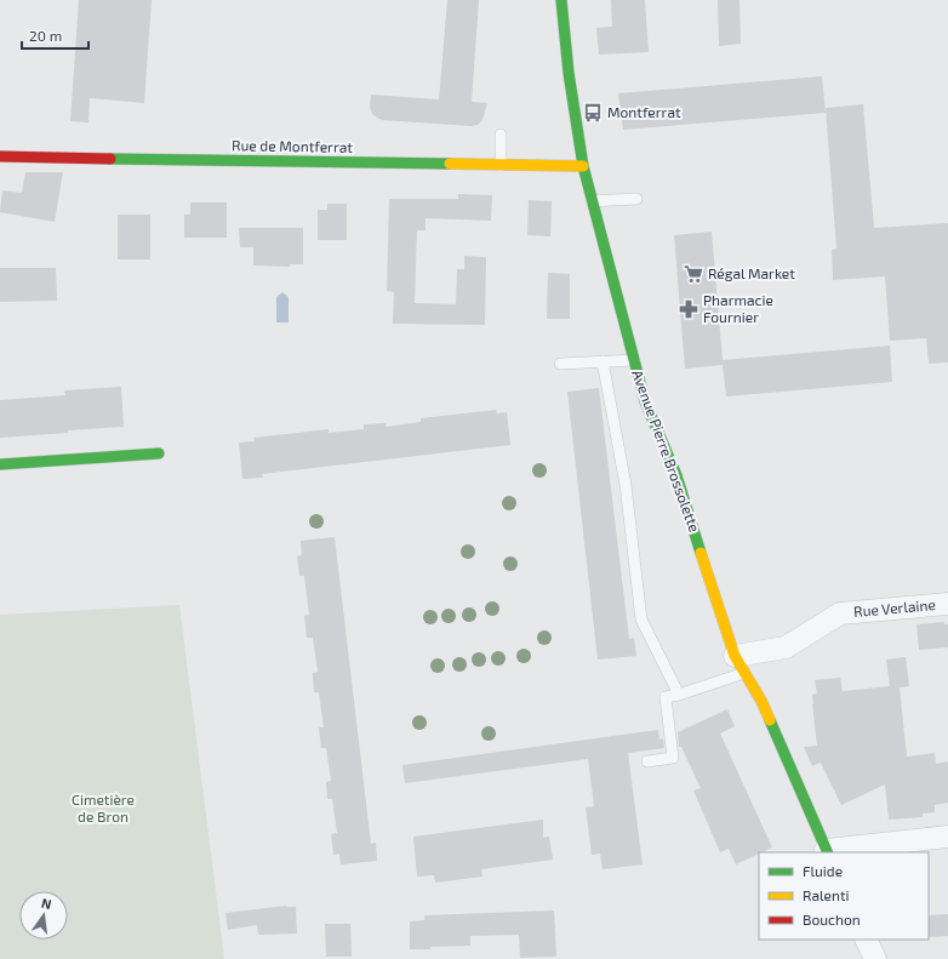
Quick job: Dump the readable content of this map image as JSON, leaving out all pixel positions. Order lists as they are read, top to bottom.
{
  "streets": {
    "street": ["Rue de Montferrat", "Avenue Pierre Brossolette", "Rue Verlaine"]
  },
  "crossings": [
    ["Rue de Montferrat", "Avenue Pierre Brossolette"],
    ["Avenue Pierre Brossolette", "Rue Verlaine"]
  ],
  "parks": ["Cimetière de Bron"],
  "places": {
    "bus stop": ["Montferrat"],
    "supermarket": ["Régal Market"],
    "pharmacy": ["Pharmacie Fournier"]
  },
  "legend": ["Fluide", "Ralenti", "Bouchon"],
  "scale_bar": "20 m",
  "north": "top"
}
